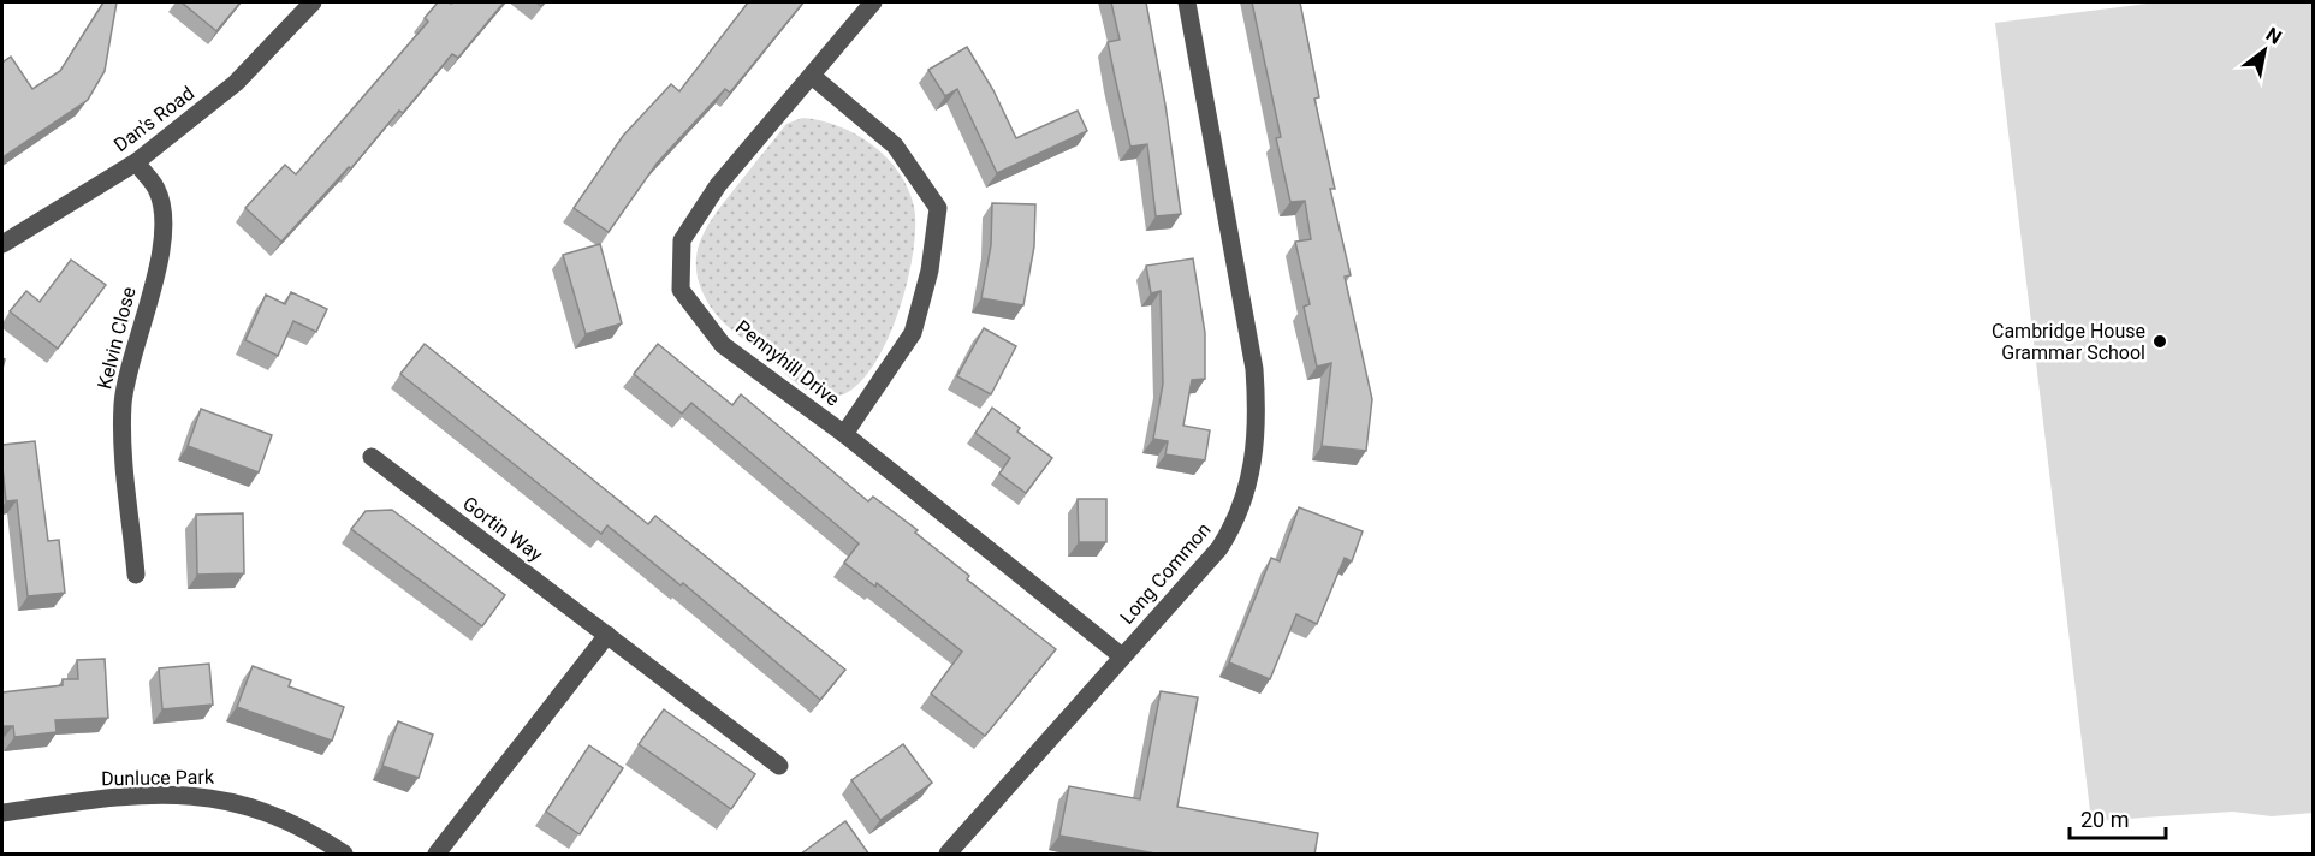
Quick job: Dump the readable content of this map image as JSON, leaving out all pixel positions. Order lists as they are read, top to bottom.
{
  "streets": {
    "street": [
      "Dan's Road",
      "Kelvin Close",
      "Pennyhill Drive",
      "Gortin Way",
      "Long Common",
      "Dunluce Park"
    ]
  },
  "crossings": [
    ["Dan's Road", "Kelvin Close"],
    ["Pennyhill Drive", "Long Common"]
  ],
  "places": ["Cambridge House Grammar School"],
  "scale_bar": "20 m",
  "north": "top right"
}
